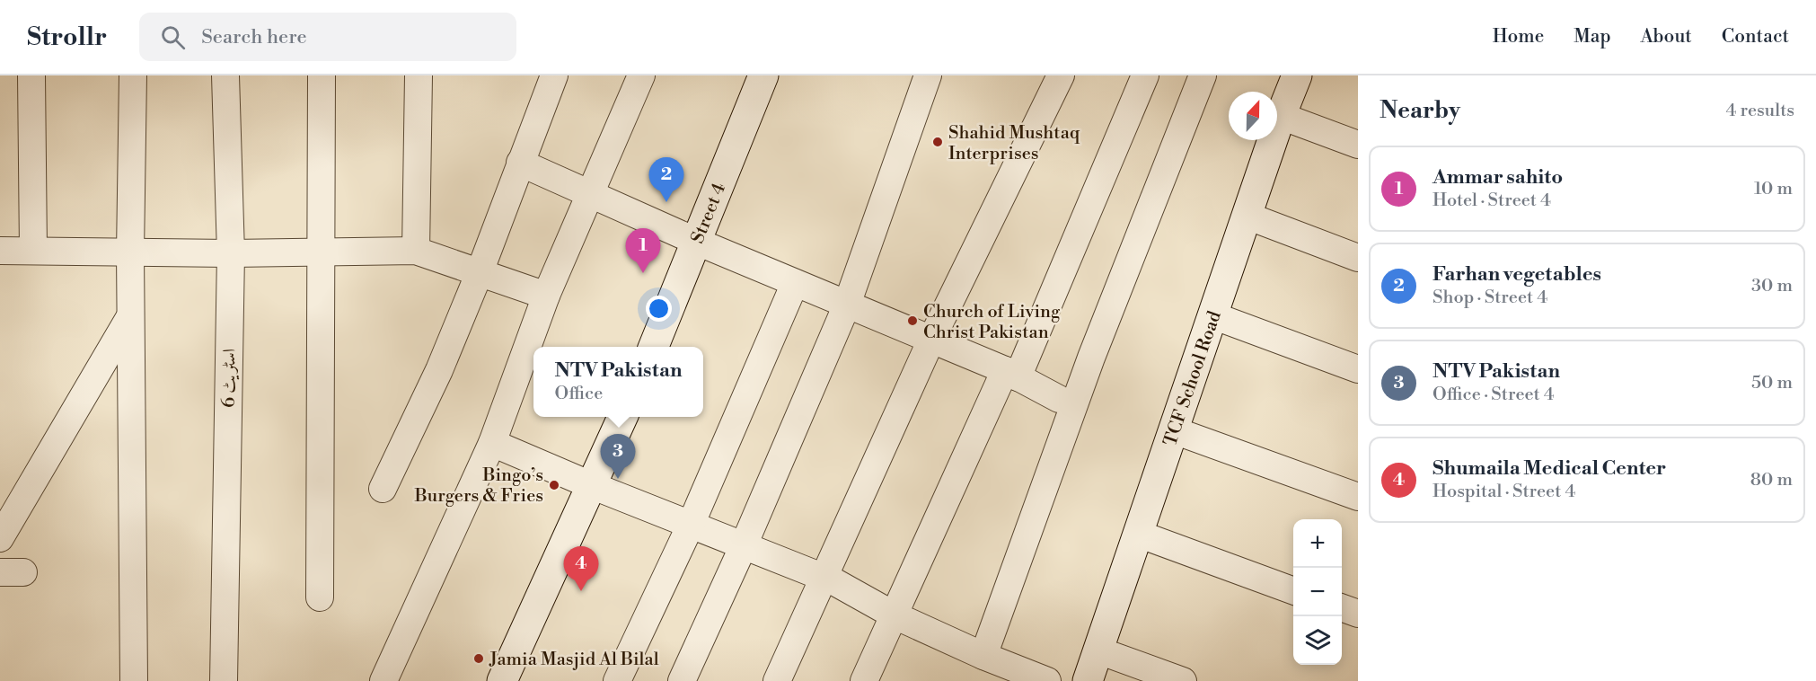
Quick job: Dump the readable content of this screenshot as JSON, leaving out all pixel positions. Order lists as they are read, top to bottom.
{
  "streets": {
    "street": ["Street 4", "اسٹریٹ 6", "TCF School Road"]
  },
  "places": [
    "Shahid Mushtaq Interprises",
    "Church of Living Christ Pakistan",
    "Bingo’s Burgers & Fries",
    "Jamia Masjid Al Bilal"
  ],
  "north": "top",
  "page": {
    "header": "Strollr",
    "search": "Search here",
    "nav": [
      "Home",
      "Map",
      "About",
      "Contact"
    ],
    "heading": ["Nearby", "4 results"],
    "list": [
      {
        "mark": "1",
        "name": "Ammar sahito",
        "note": "Hotel · Street 4",
        "value": "10 m"
      },
      {
        "mark": "2",
        "name": "Farhan vegetables",
        "note": "Shop · Street 4",
        "value": "30 m"
      },
      {
        "mark": "3",
        "name": "NTV Pakistan",
        "note": "Office · Street 4",
        "value": "50 m"
      },
      {
        "mark": "4",
        "name": "Shumaila Medical Center",
        "note": "Hospital · Street 4",
        "value": "80 m"
      }
    ],
    "pins": [
      "2",
      "1",
      "3",
      "4"
    ],
    "popup": ["NTV Pakistan", "Office"],
    "map_buttons": ["+", "−"]
  }
}
